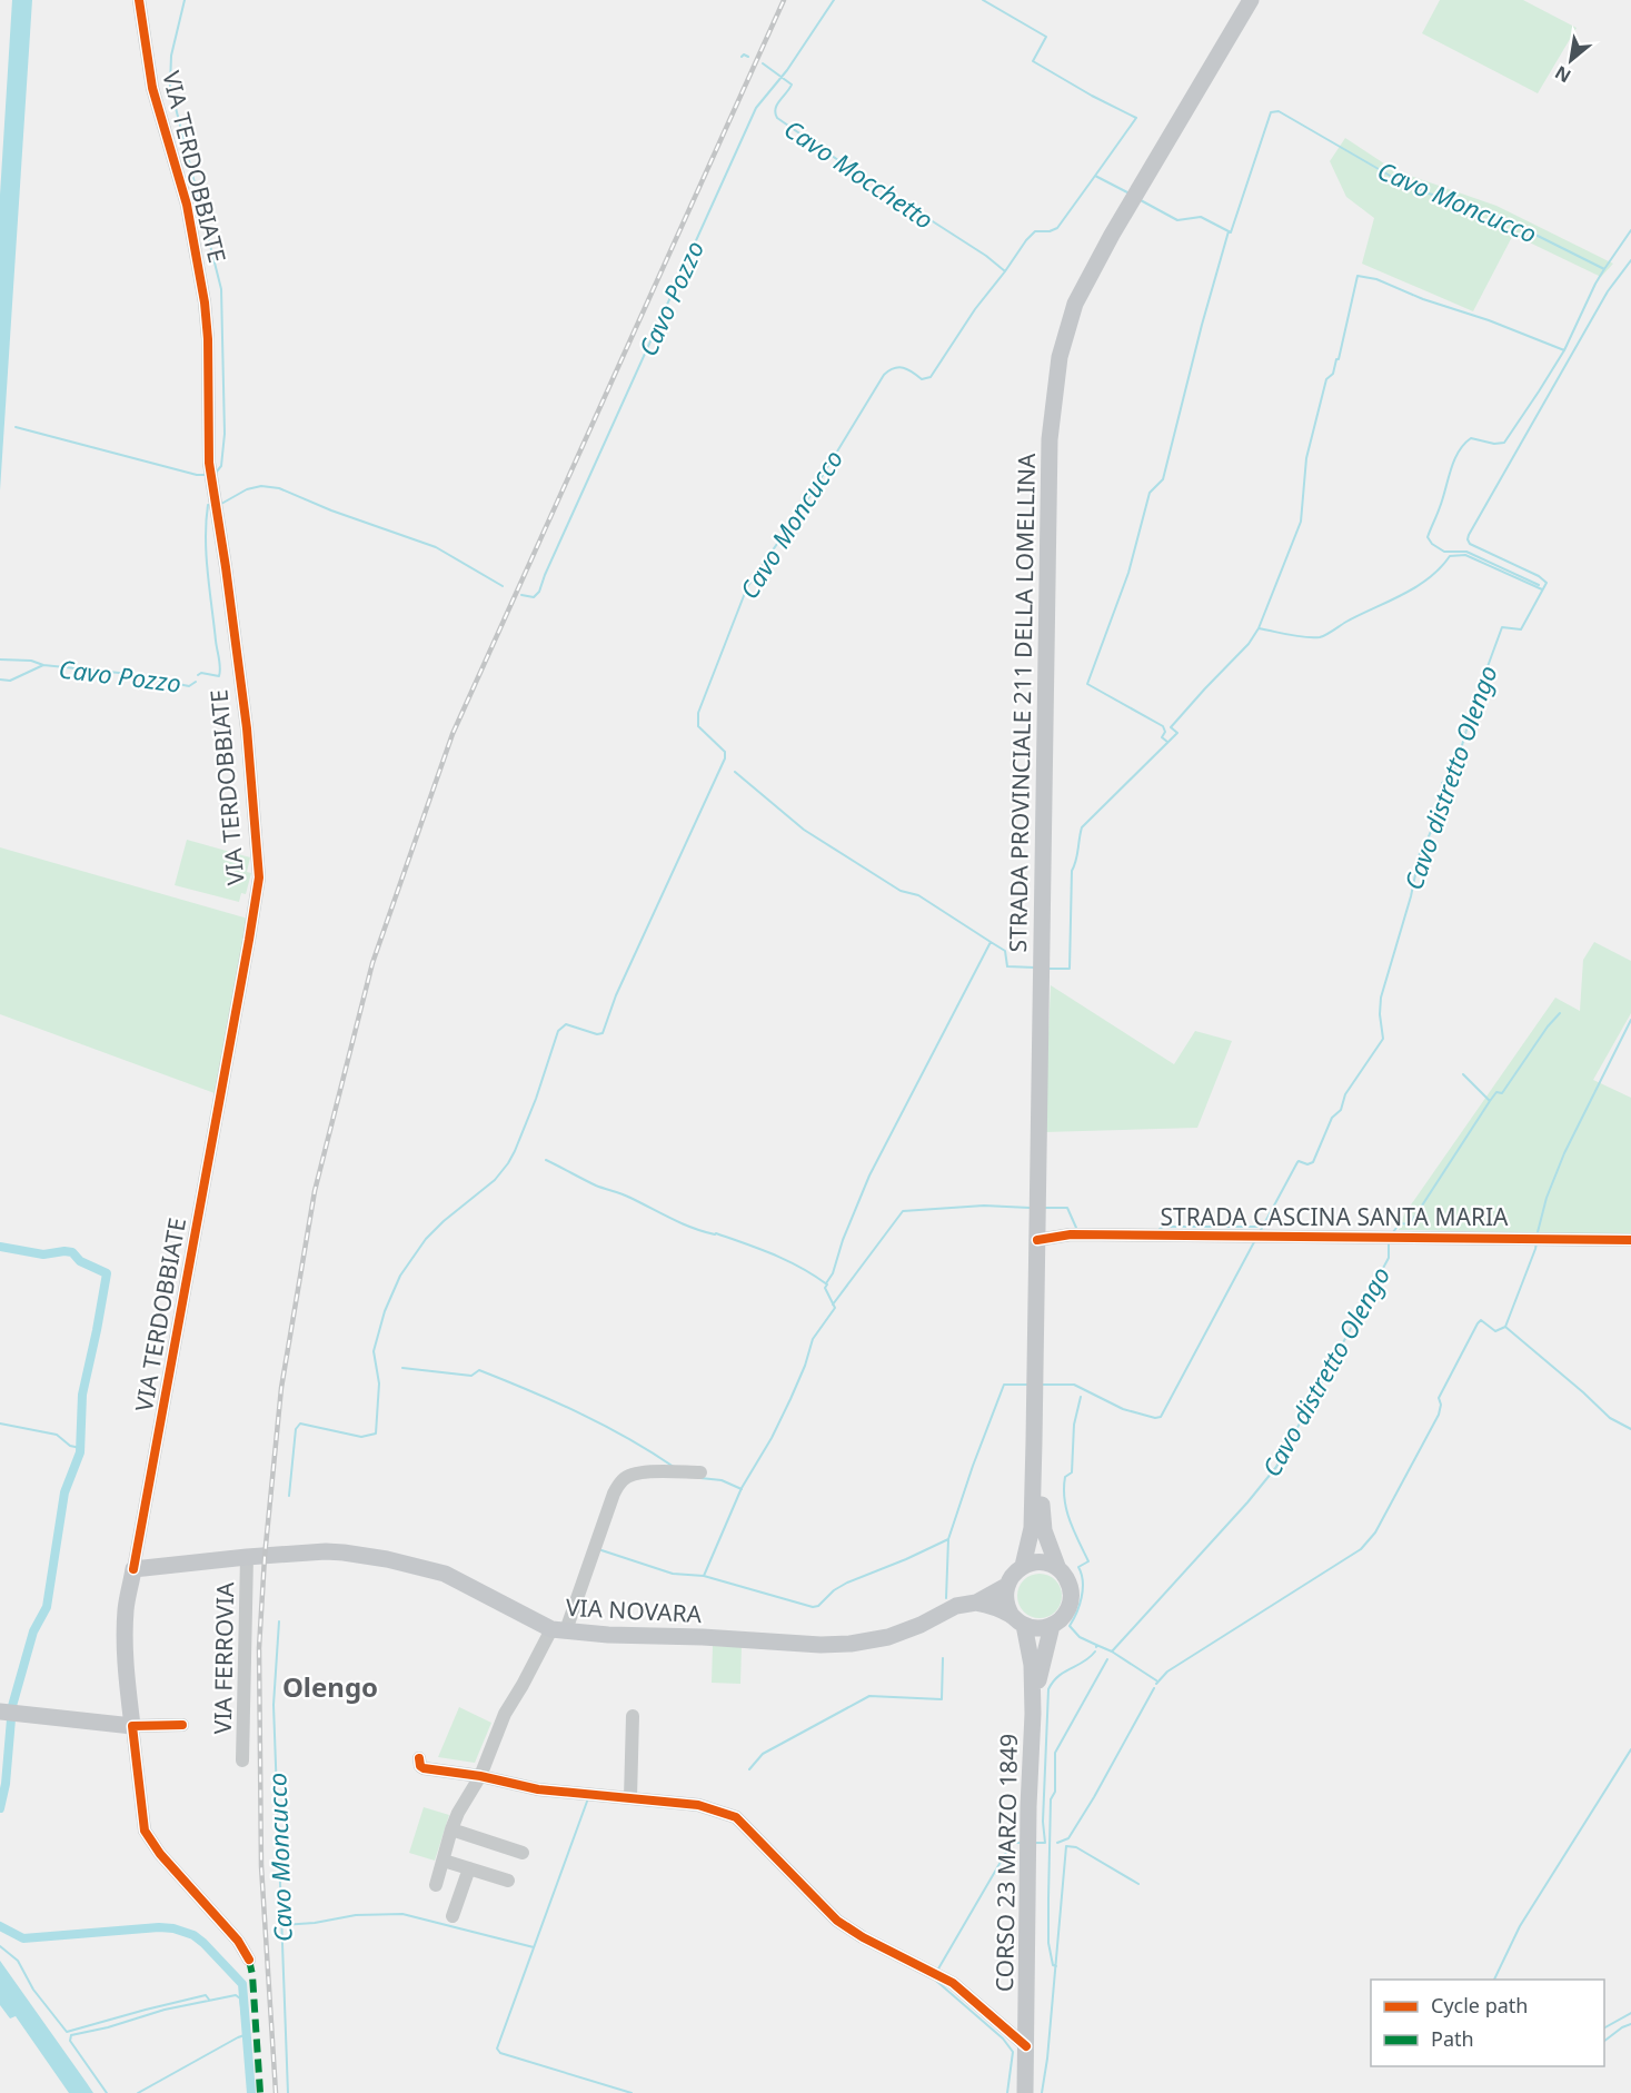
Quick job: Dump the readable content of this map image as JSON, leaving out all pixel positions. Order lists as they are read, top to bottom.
{
  "streets": {
    "main road": ["STRADA PROVINCIALE 211 DELLA LOMELLINA", "VIA NOVARA", "CORSO 23 MARZO 1849"],
    "street": ["VIA TERDOBBIATE", "STRADA CASCINA SANTA MARIA", "VIA FERROVIA"]
  },
  "crossings": [
    ["VIA TERDOBBIATE", "VIA NOVARA"],
    ["STRADA PROVINCIALE 211 DELLA LOMELLINA", "STRADA CASCINA SANTA MARIA"],
    ["VIA NOVARA", "VIA FERROVIA"],
    ["VIA NOVARA", "CORSO 23 MARZO 1849"]
  ],
  "districts": ["Olengo"],
  "water": [
    "Cavo Mocchetto",
    "Cavo Moncucco",
    "Cavo Pozzo",
    "Cavo distretto Olengo"
  ],
  "legend": ["Cycle path", "Path"],
  "north": "bottom left"
}
